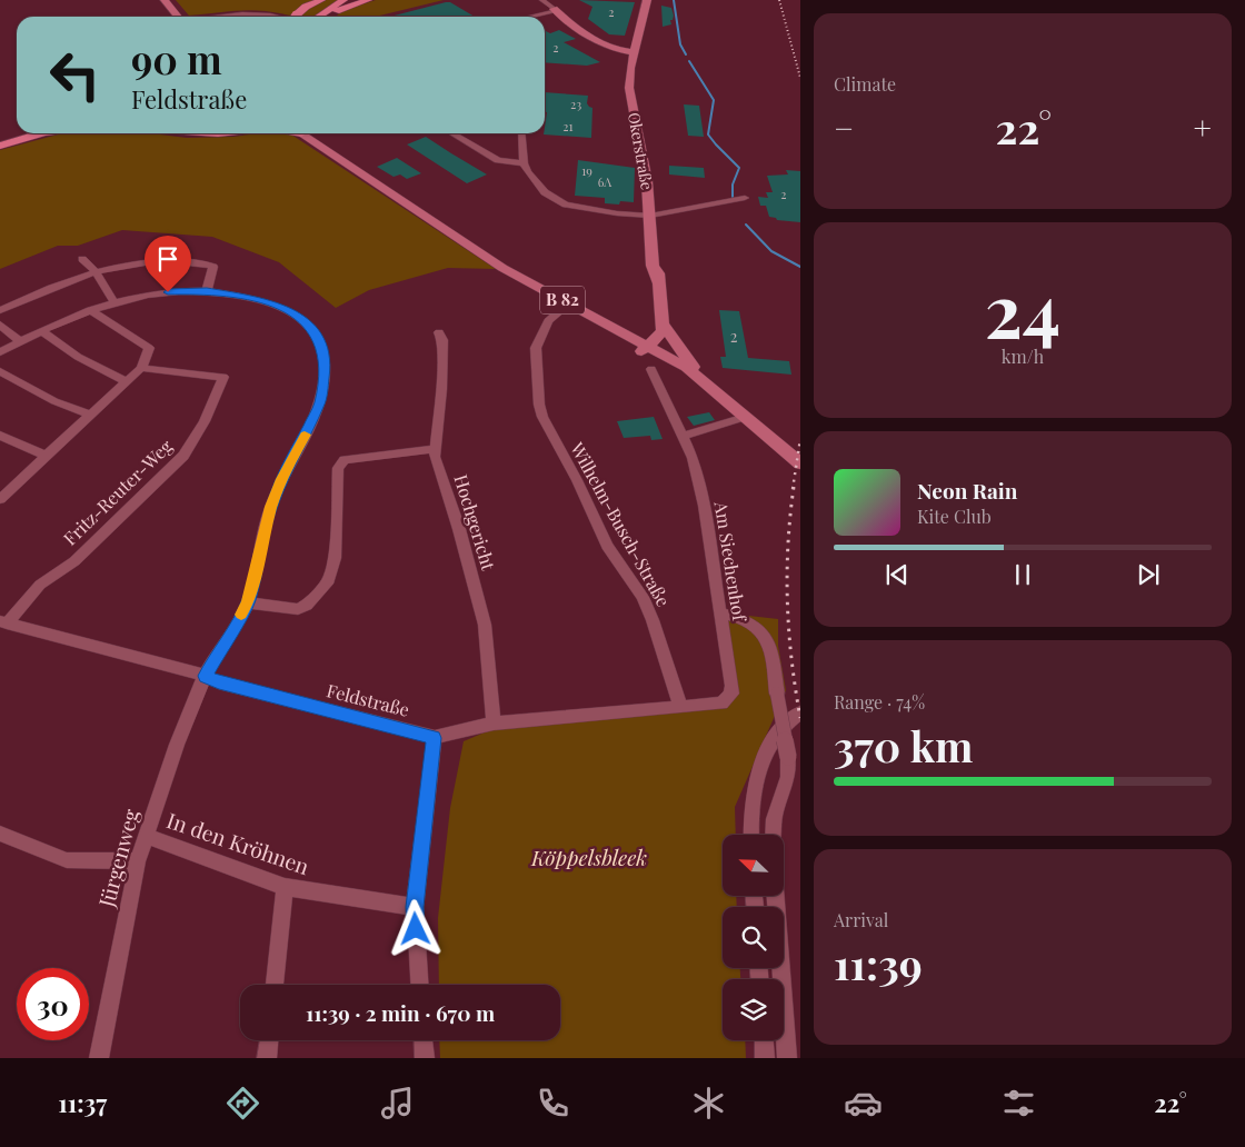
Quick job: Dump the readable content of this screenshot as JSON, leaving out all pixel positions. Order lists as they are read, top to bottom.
{
  "streets": {
    "main road": ["Okerstraße", "B 82"],
    "street": [
      "Fritz-Reuter-Weg",
      "Hochgericht",
      "Wilhelm-Busch-Straße",
      "Am Siechenhof",
      "Feldstraße",
      "In den Kröhnen",
      "Jürgenweg"
    ]
  },
  "crossings": [
    ["Okerstraße", "B 82"],
    ["Okerstraße", "Am Siechenhof"],
    ["B 82", "Wilhelm-Busch-Straße"],
    ["B 82", "Am Siechenhof"],
    ["Fritz-Reuter-Weg", "Feldstraße"],
    ["Hochgericht", "Feldstraße"],
    ["Wilhelm-Busch-Straße", "Feldstraße"],
    ["Am Siechenhof", "Feldstraße"],
    ["Feldstraße", "Jürgenweg"],
    ["In den Kröhnen", "Jürgenweg"]
  ],
  "parks": ["Köppelsbleek"],
  "house_numbers": [
    "2",
    "2",
    "23",
    "21",
    "19",
    "6A",
    "2",
    "2"
  ],
  "north": "top left",
  "page": {
    "tile": [
      "Climate",
      ["24", "km/h"],
      ["Range · 74%", "370 km"],
      ["Arrival", "11:39"]
    ],
    "turn": ["90 m", "Feldstraße"],
    "heat": ["−", "22°", "+"],
    "song": ["Neon Rain", "Kite Club"],
    "limit": "30",
    "trip": "11:39 · 2 min · 670 m",
    "tabs": ["11:37", "22°"]
  }
}
